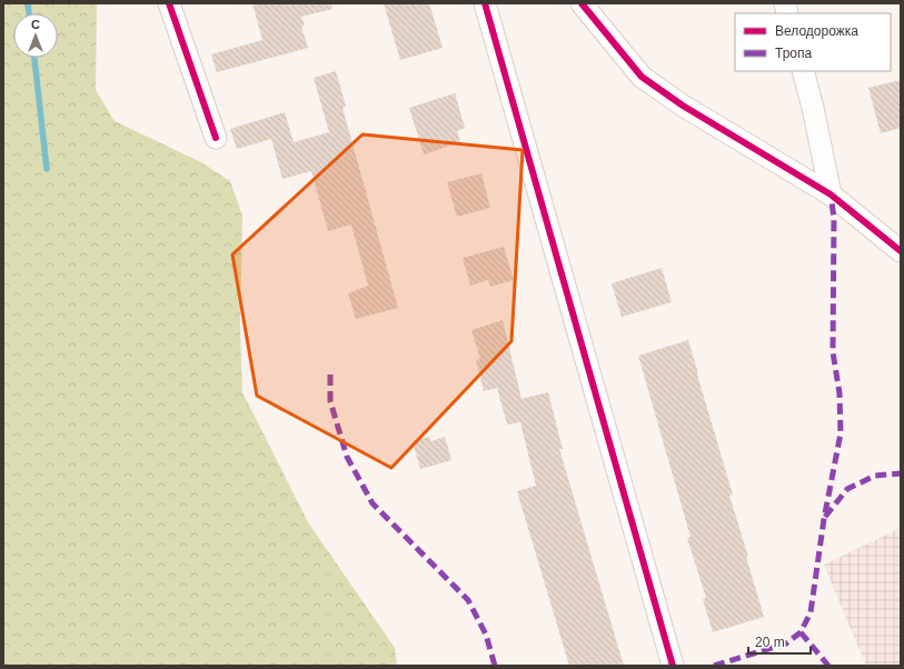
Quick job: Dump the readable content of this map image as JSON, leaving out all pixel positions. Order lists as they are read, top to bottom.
{
  "legend": ["Велодорожка", "Тропа"],
  "scale_bar": "20 m",
  "north": "top"
}
